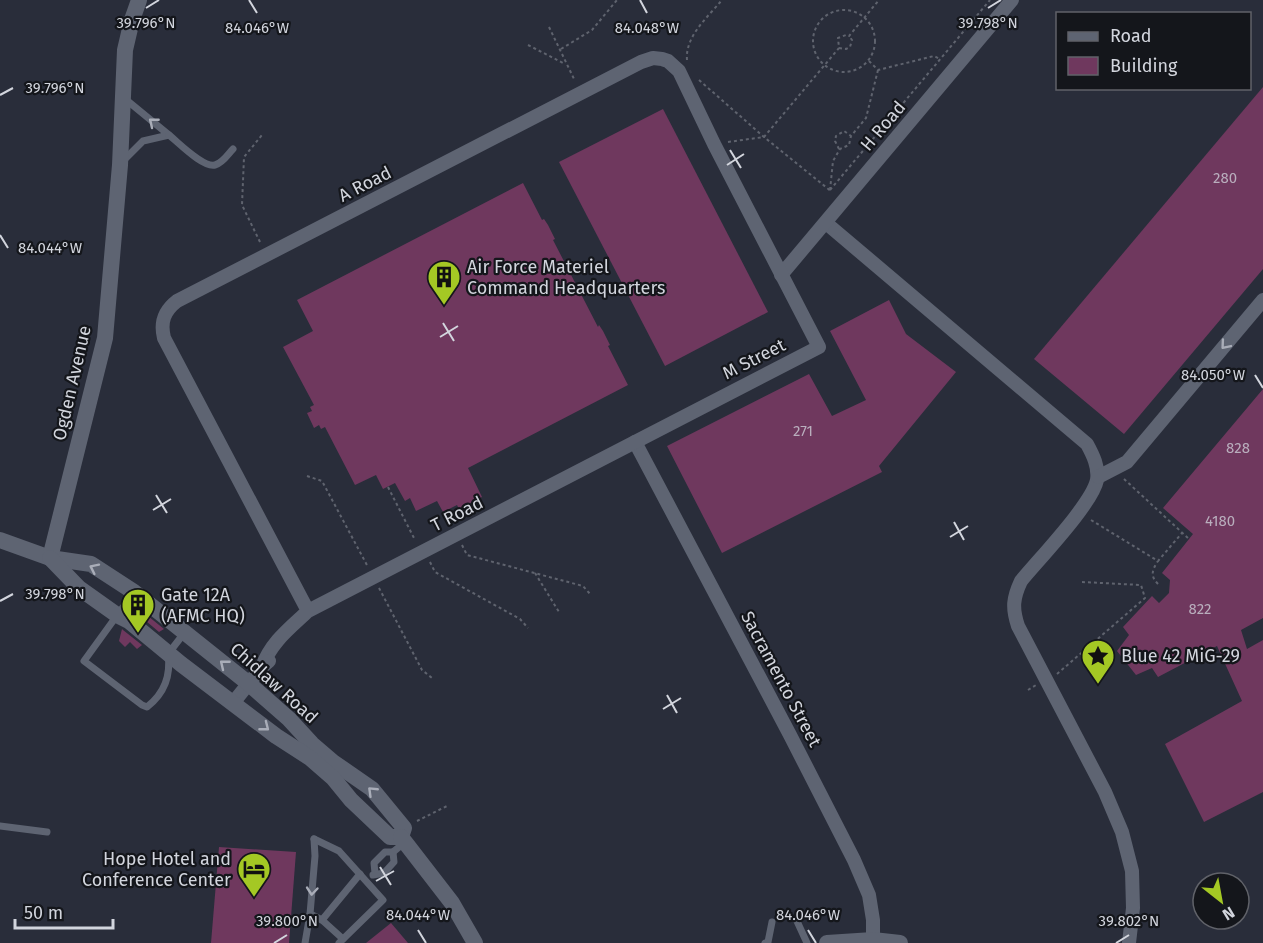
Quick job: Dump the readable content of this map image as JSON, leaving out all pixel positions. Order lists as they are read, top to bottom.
{
  "streets": {
    "street": [
      "H Road",
      "A Road",
      "M Street",
      "Ogden Avenue",
      "T Road",
      "Sacramento Street",
      "Chidlaw Road"
    ]
  },
  "crossings": [
    ["H Road", "A Road"],
    ["H Road", "M Street"],
    ["A Road", "M Street"],
    ["A Road", "T Road"],
    ["M Street", "T Road"],
    ["M Street", "Sacramento Street"],
    ["Ogden Avenue", "Chidlaw Road"],
    ["T Road", "Sacramento Street"],
    ["T Road", "Chidlaw Road"]
  ],
  "places": {
    "building": ["Air Force Materiel Command Headquarters", "Gate 12A (AFMC HQ)"],
    "place": ["Blue 42 MiG-29"],
    "hotel": ["Hope Hotel and Conference Center"]
  },
  "house_numbers": [
    "280",
    "271",
    "828",
    "4180",
    "822"
  ],
  "legend": ["Road", "Building"],
  "scale_bar": "50 m",
  "north": "bottom right",
  "coordinates": [
    "39.796°N",
    "39.798°N",
    "84.046°W",
    "84.048°W",
    "84.044°W",
    "84.050°W",
    "39.800°N",
    "39.802°N"
  ]
}
